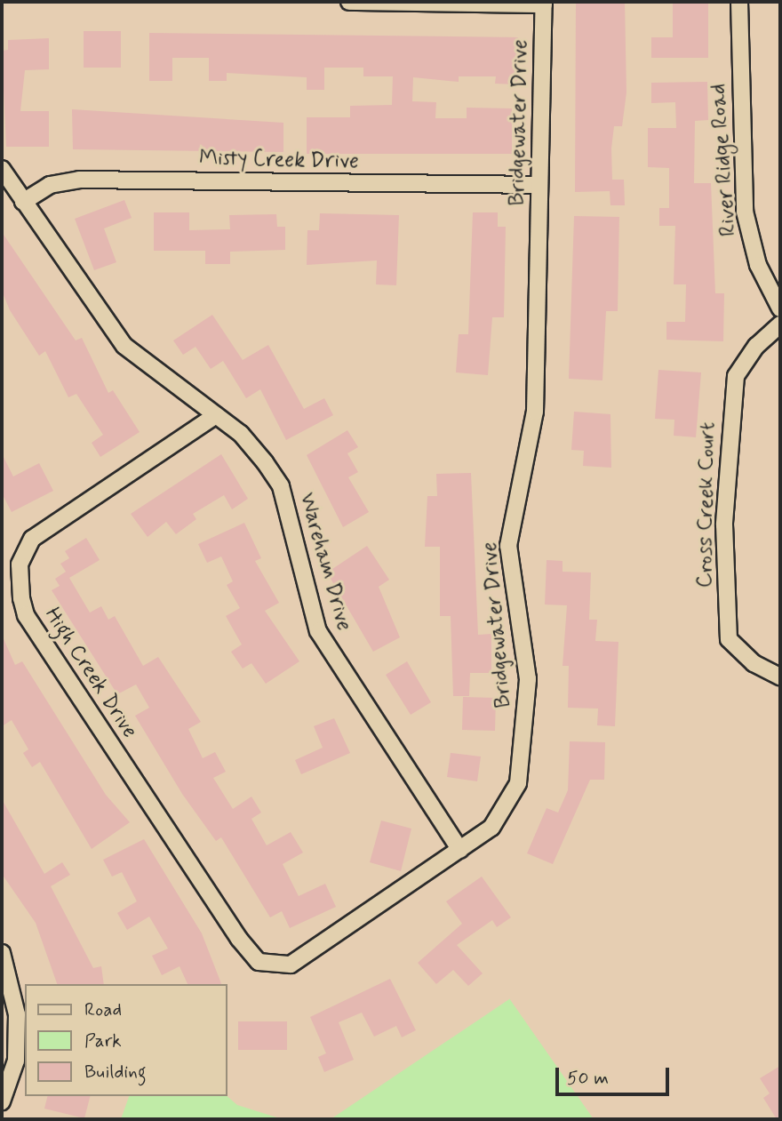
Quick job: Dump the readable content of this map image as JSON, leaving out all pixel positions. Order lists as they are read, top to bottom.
{
  "streets": {
    "street": [
      "Bridgewater Drive",
      "Misty Creek Drive",
      "River Ridge Road",
      "Cross Creek Court",
      "Wareham Drive",
      "High Creek Drive"
    ]
  },
  "crossings": [
    ["Bridgewater Drive", "Misty Creek Drive"],
    ["Bridgewater Drive", "Wareham Drive"],
    ["Bridgewater Drive", "High Creek Drive"],
    ["Misty Creek Drive", "Wareham Drive"],
    ["Wareham Drive", "High Creek Drive"]
  ],
  "legend": ["Road", "Park", "Building"],
  "scale_bar": "50 m"
}
